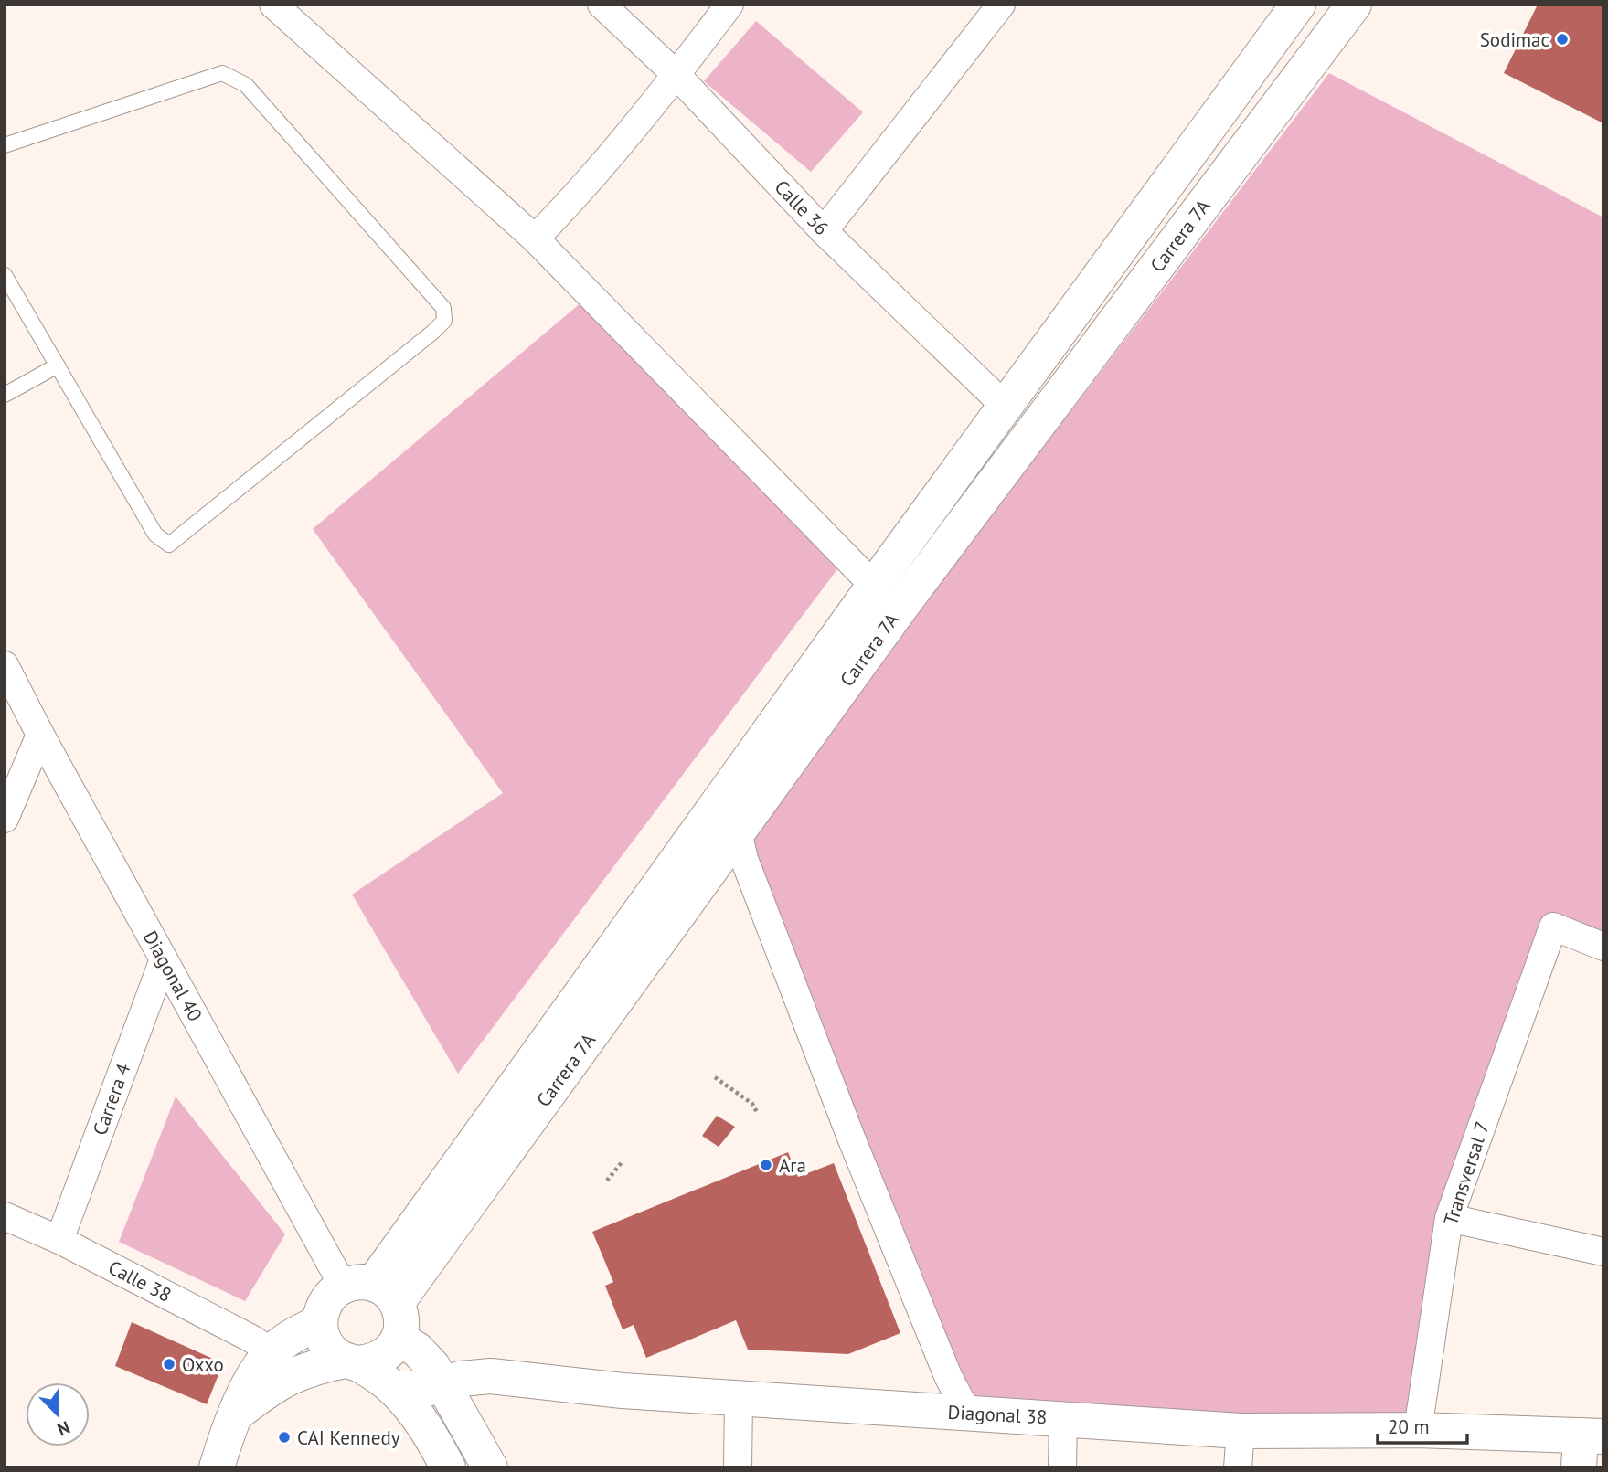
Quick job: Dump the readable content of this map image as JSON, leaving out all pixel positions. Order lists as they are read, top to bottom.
{
  "streets": {
    "main road": ["Carrera 7A", "Diagonal 38"],
    "street": [
      "Calle 36",
      "Diagonal 40",
      "Carrera 4",
      "Transversal 7",
      "Calle 38"
    ]
  },
  "crossings": [
    ["Calle 36", "Carrera 7A"],
    ["Carrera 7A", "Diagonal 40"],
    ["Diagonal 40", "Carrera 4"],
    ["Carrera 4", "Calle 38"],
    ["Transversal 7", "Diagonal 38"]
  ],
  "places": [
    "Sodimac",
    "Ara",
    "Oxxo",
    "CAI Kennedy"
  ],
  "scale_bar": "20 m",
  "north": "bottom right"
}
